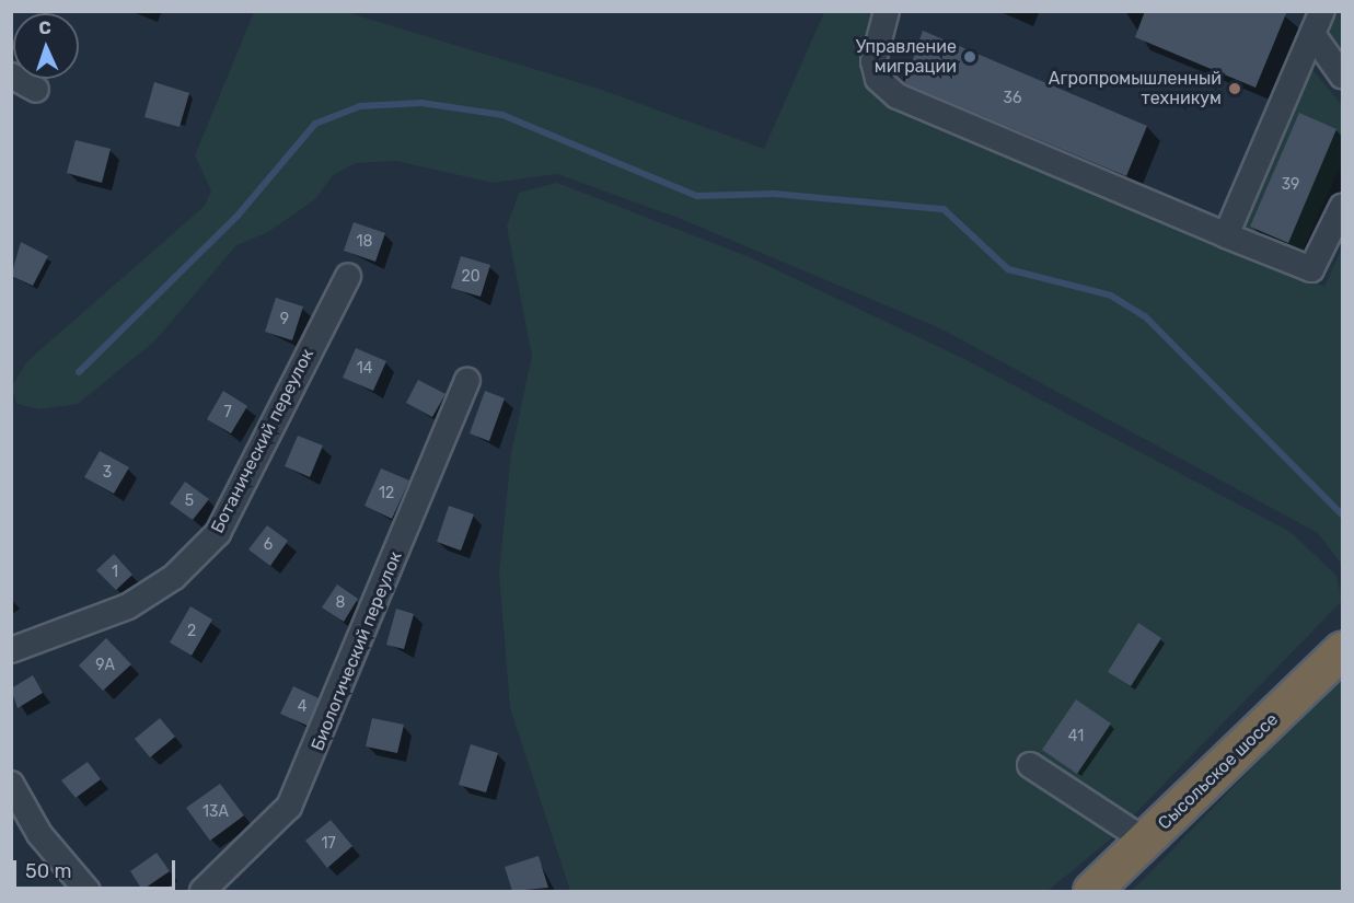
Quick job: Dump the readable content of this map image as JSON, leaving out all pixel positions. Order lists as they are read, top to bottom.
{
  "streets": {
    "highway": ["Сысольское шоссе"],
    "street": ["Ботанический переулок", "Биологический переулок"]
  },
  "places": ["Управление миграции", "Агропромышленный техникум"],
  "house_numbers": [
    "36",
    "39",
    "18",
    "20",
    "9",
    "14",
    "7",
    "3",
    "12",
    "5",
    "6",
    "1",
    "8",
    "2",
    "9А",
    "4",
    "41",
    "13А",
    "17"
  ],
  "scale_bar": "50 m",
  "north": "top"
}
